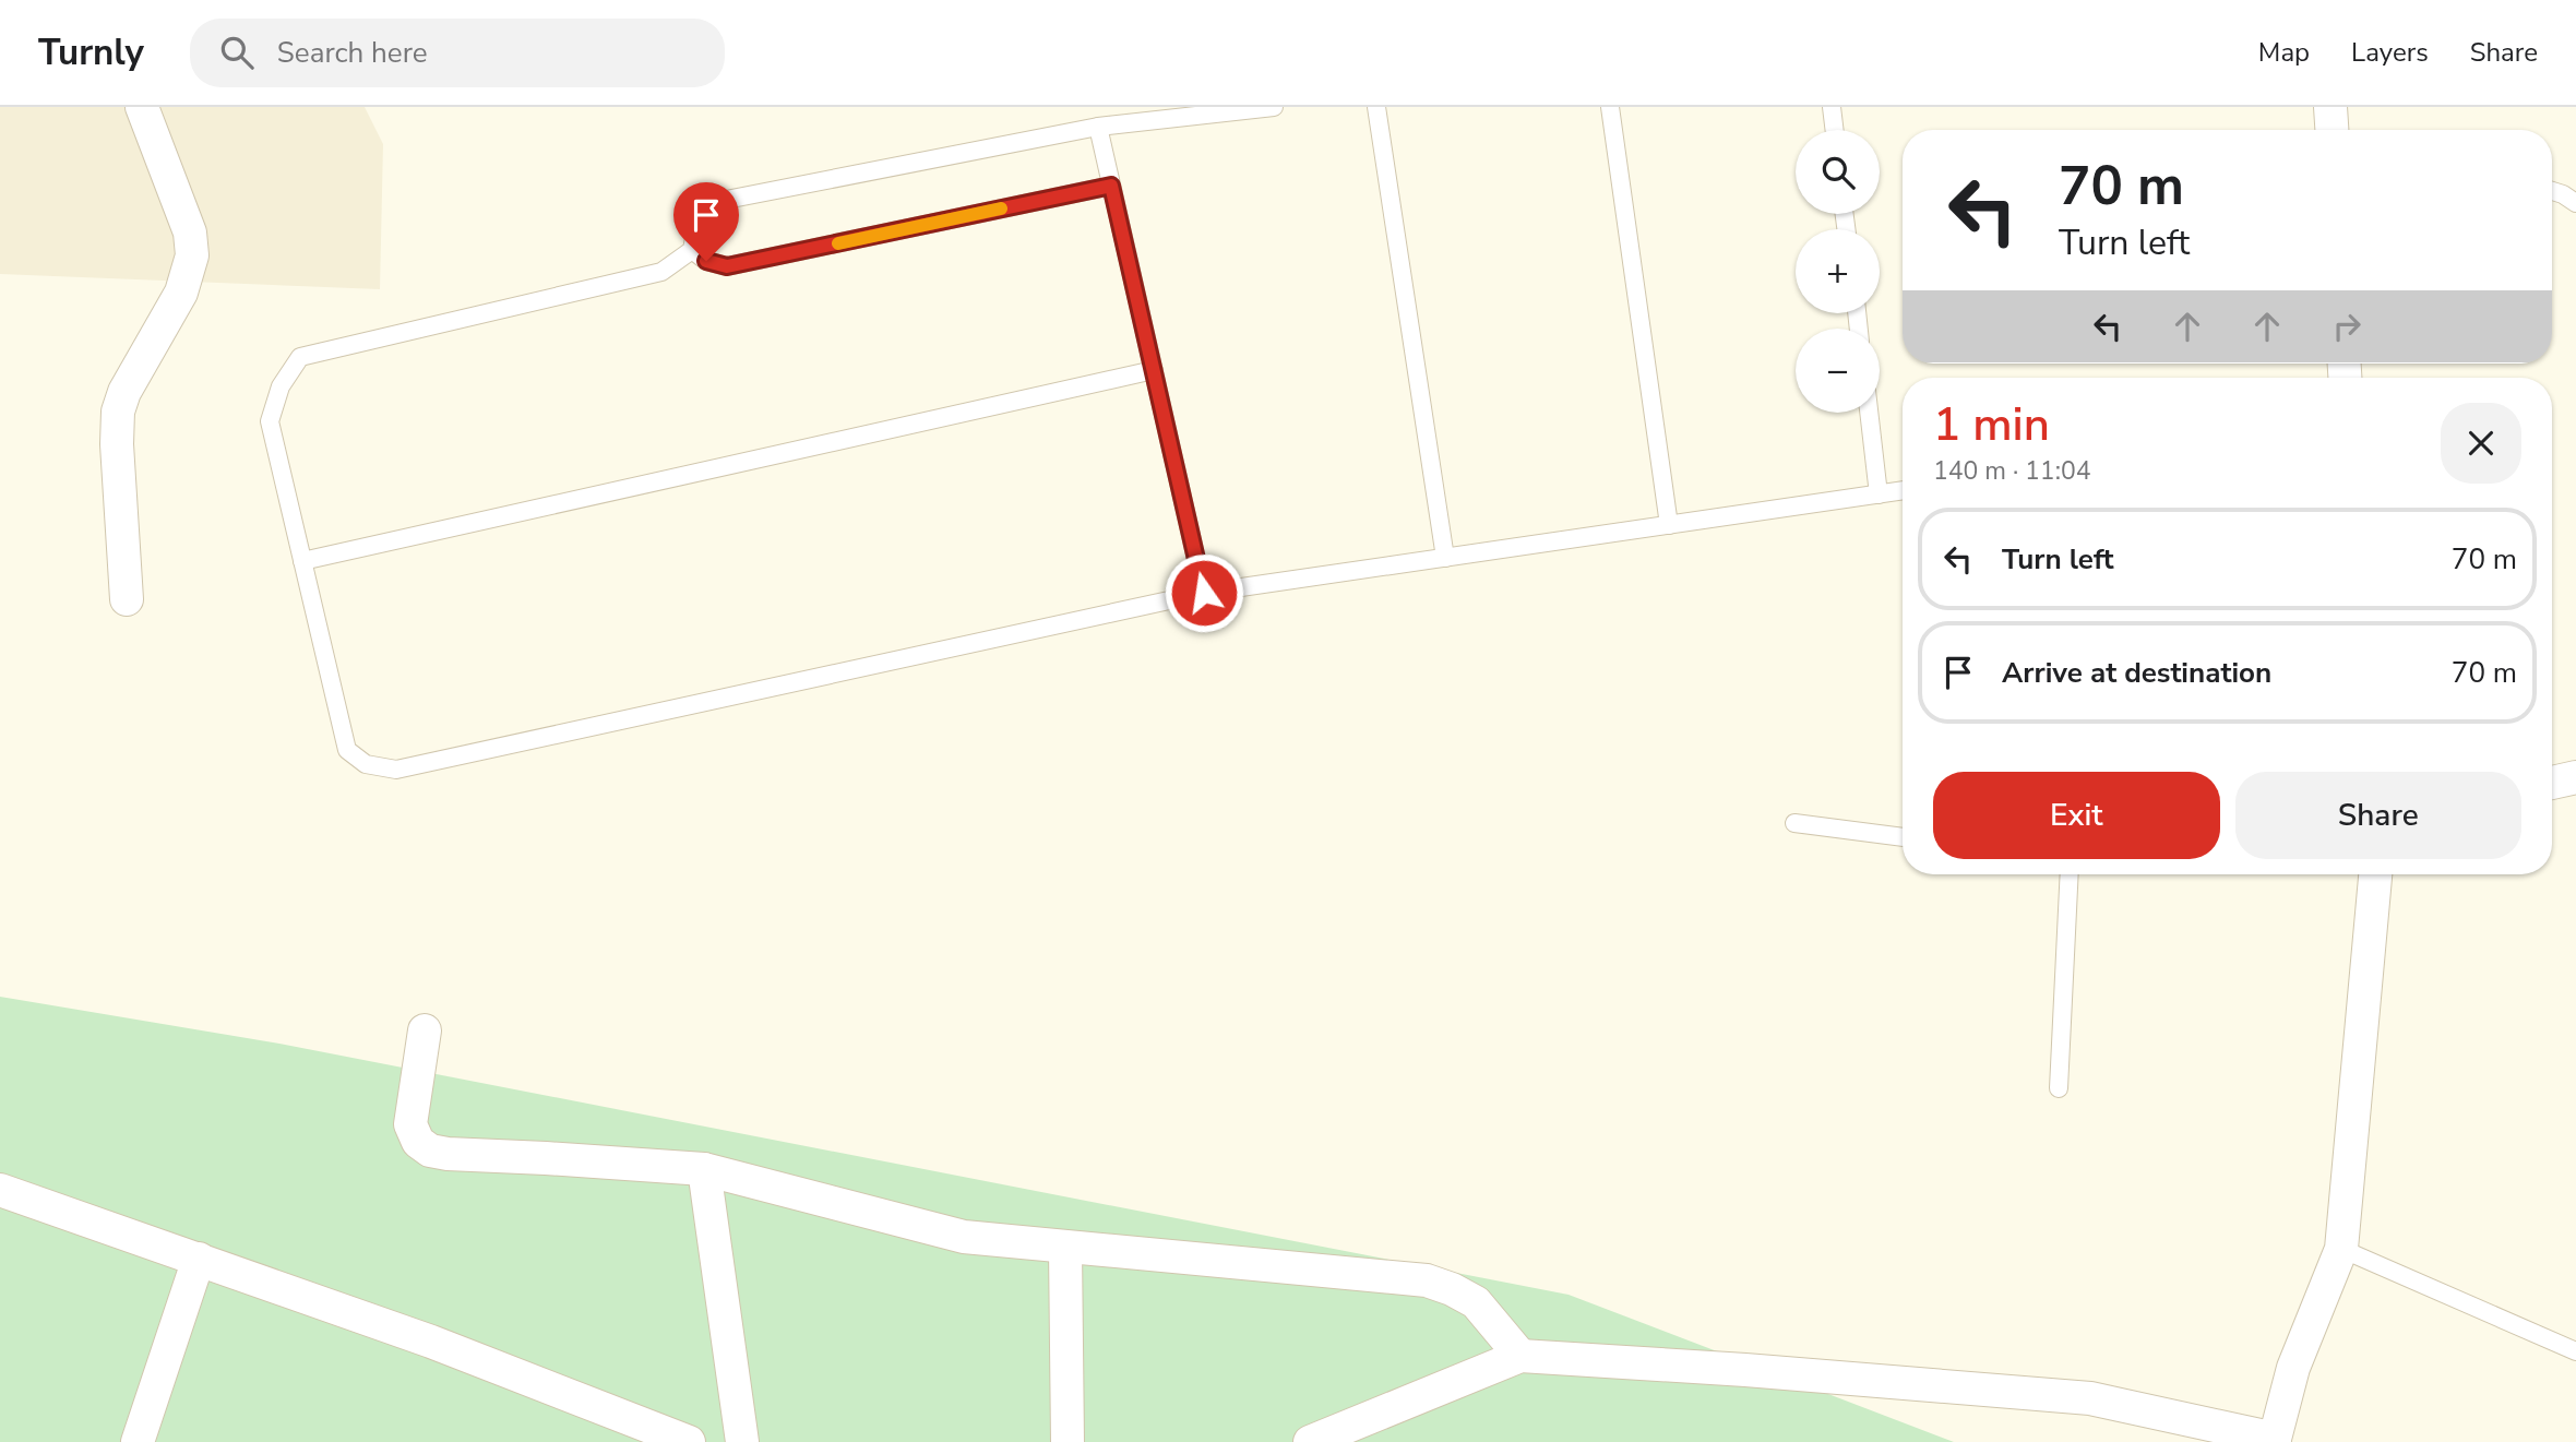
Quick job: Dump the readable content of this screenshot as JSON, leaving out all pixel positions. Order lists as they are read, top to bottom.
{
  "page": {
    "header": "Turnly",
    "search": "Search here",
    "nav": ["Map", "Layers", "Share"],
    "map_buttons": ["+", "−"],
    "turn": ["70 m", "Turn left"],
    "heading": ["1 min", "140 m · 11:04"],
    "list": [
      {
        "name": "Turn left",
        "value": "70 m"
      },
      {
        "name": "Arrive at destination",
        "value": "70 m"
      }
    ],
    "buttons": ["Exit", "Share"]
  }
}
